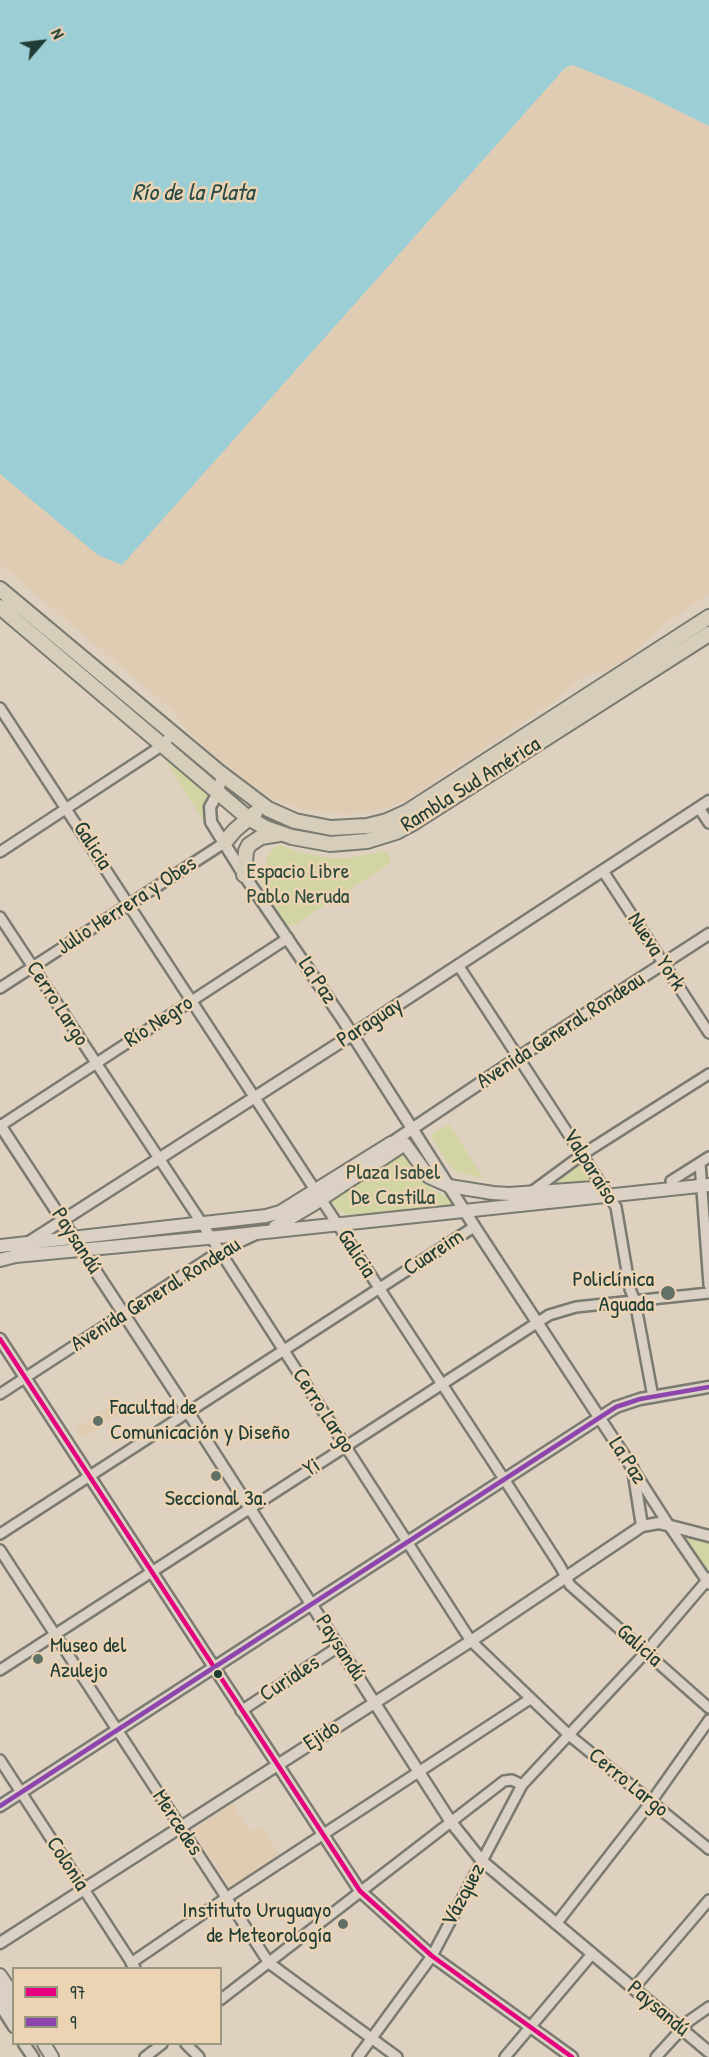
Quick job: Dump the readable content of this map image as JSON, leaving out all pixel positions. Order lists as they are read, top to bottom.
{
  "streets": {
    "main road": ["Rambla Sud América", "La Paz", "Avenida General Rondeau"],
    "street": [
      "Galicia",
      "Julio Herrera y Obes",
      "Nueva York",
      "Cerro Largo",
      "Río Negro",
      "Paraguay",
      "Valparaíso",
      "Paysandú",
      "Cuareim",
      "Yi",
      "Curiales",
      "Ejido",
      "Mercedes",
      "Colonia",
      "Vázquez"
    ]
  },
  "crossings": [
    ["Rambla Sud América", "La Paz"],
    ["Galicia", "Julio Herrera y Obes"],
    ["Galicia", "Río Negro"],
    ["Galicia", "Paraguay"],
    ["Galicia", "Avenida General Rondeau"],
    ["Galicia", "Cuareim"],
    ["Galicia", "Yi"],
    ["Galicia", "Ejido"],
    ["Galicia", "Vázquez"],
    ["Julio Herrera y Obes", "La Paz"],
    ["Julio Herrera y Obes", "Cerro Largo"],
    ["Nueva York", "Paraguay"],
    ["Nueva York", "Avenida General Rondeau"],
    ["La Paz", "Río Negro"],
    ["La Paz", "Paraguay"],
    ["La Paz", "Avenida General Rondeau"],
    ["La Paz", "Cuareim"],
    ["La Paz", "Yi"],
    ["La Paz", "Vázquez"],
    ["Cerro Largo", "Río Negro"],
    ["Cerro Largo", "Paraguay"],
    ["Cerro Largo", "Avenida General Rondeau"],
    ["Cerro Largo", "Cuareim"],
    ["Cerro Largo", "Yi"],
    ["Cerro Largo", "Ejido"],
    ["Cerro Largo", "Vázquez"],
    ["Río Negro", "Paysandú"],
    ["Paraguay", "Valparaíso"],
    ["Paraguay", "Paysandú"],
    ["Avenida General Rondeau", "Valparaíso"],
    ["Avenida General Rondeau", "Paysandú"],
    ["Valparaíso", "Yi"],
    ["Paysandú", "Cuareim"],
    ["Paysandú", "Yi"],
    ["Paysandú", "Curiales"],
    ["Paysandú", "Ejido"],
    ["Paysandú", "Vázquez"],
    ["Yi", "Mercedes"],
    ["Ejido", "Mercedes"],
    ["Ejido", "Colonia"],
    ["Mercedes", "Vázquez"]
  ],
  "water": ["Río de la Plata"],
  "parks": ["Espacio Libre Pablo Neruda", "Plaza Isabel De Castilla"],
  "places": [
    "Policlínica Aguada",
    "Facultad de Comunicación y Diseño",
    "Seccional 3a.",
    "Museo del Azulejo",
    "Instituto Uruguayo de Meteorología"
  ],
  "lines": ["transit line 97", "transit line 9"],
  "legend": ["97", "9"],
  "north": "top right"
}
